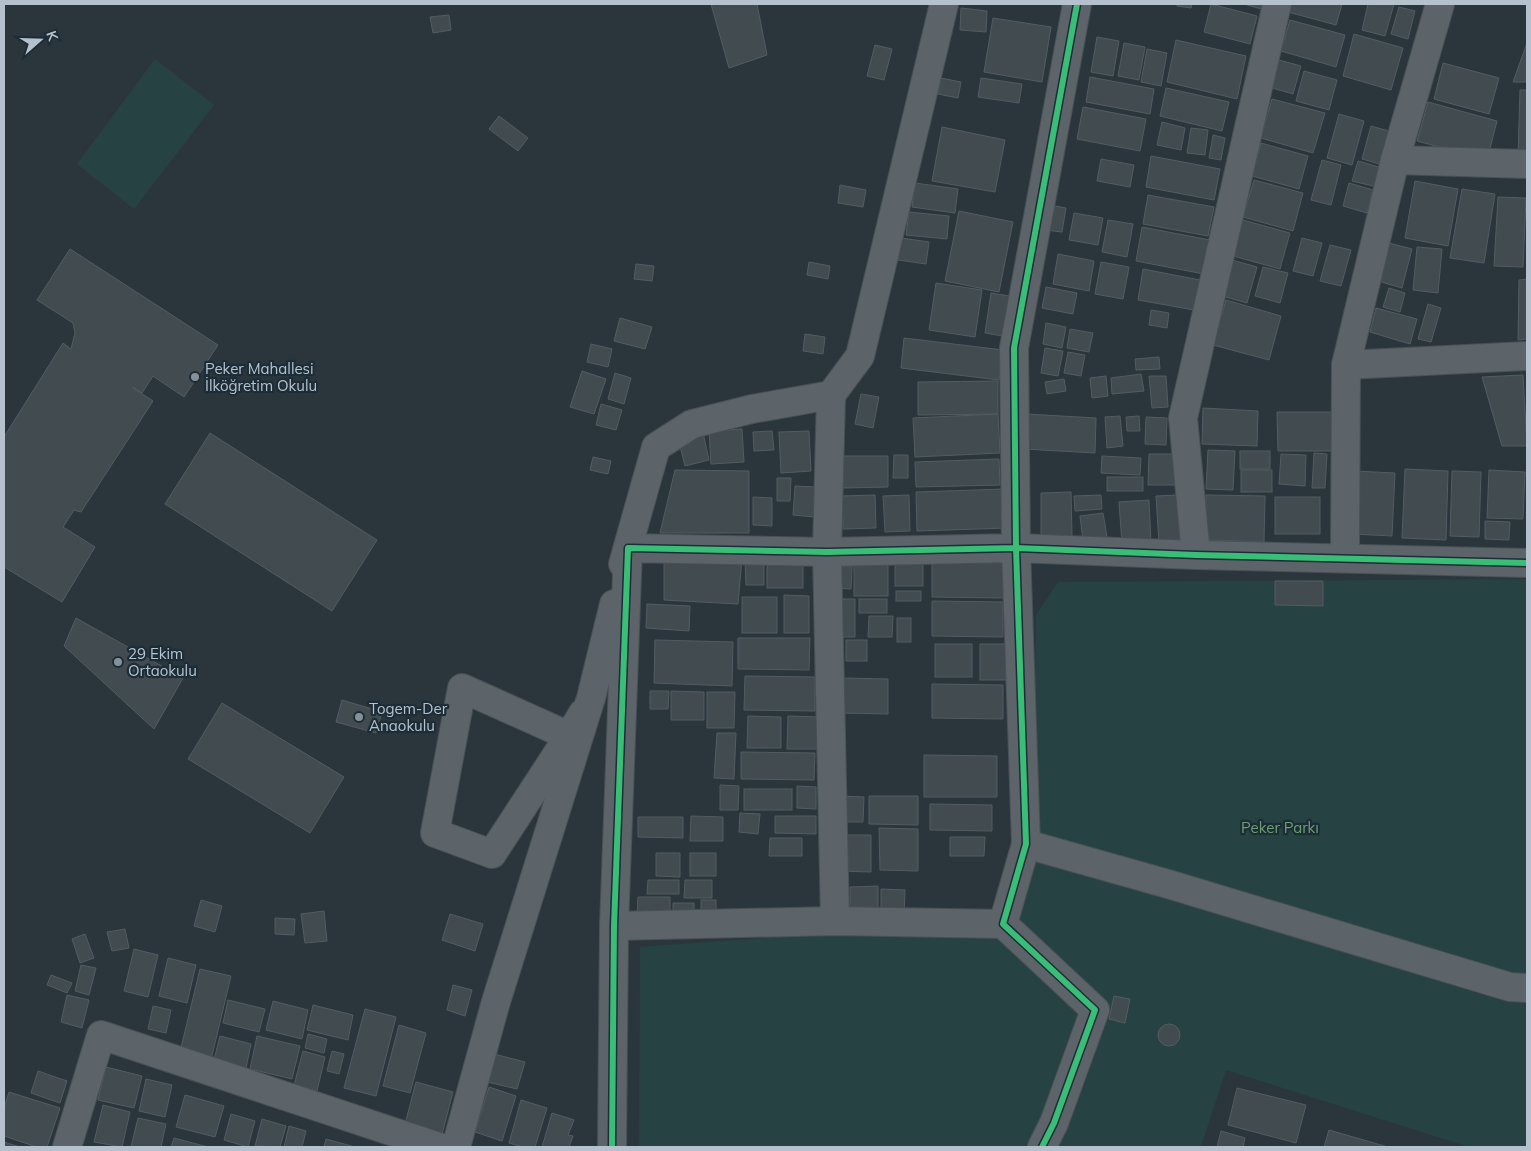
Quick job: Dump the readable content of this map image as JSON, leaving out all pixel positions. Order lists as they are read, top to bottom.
{
  "parks": ["Peker Parkı"],
  "places": ["Peker Mahallesi İlköğretim Okulu", "29 Ekim Ortaokulu", "Togem-Der Anaokulu"],
  "north": "right"
}
